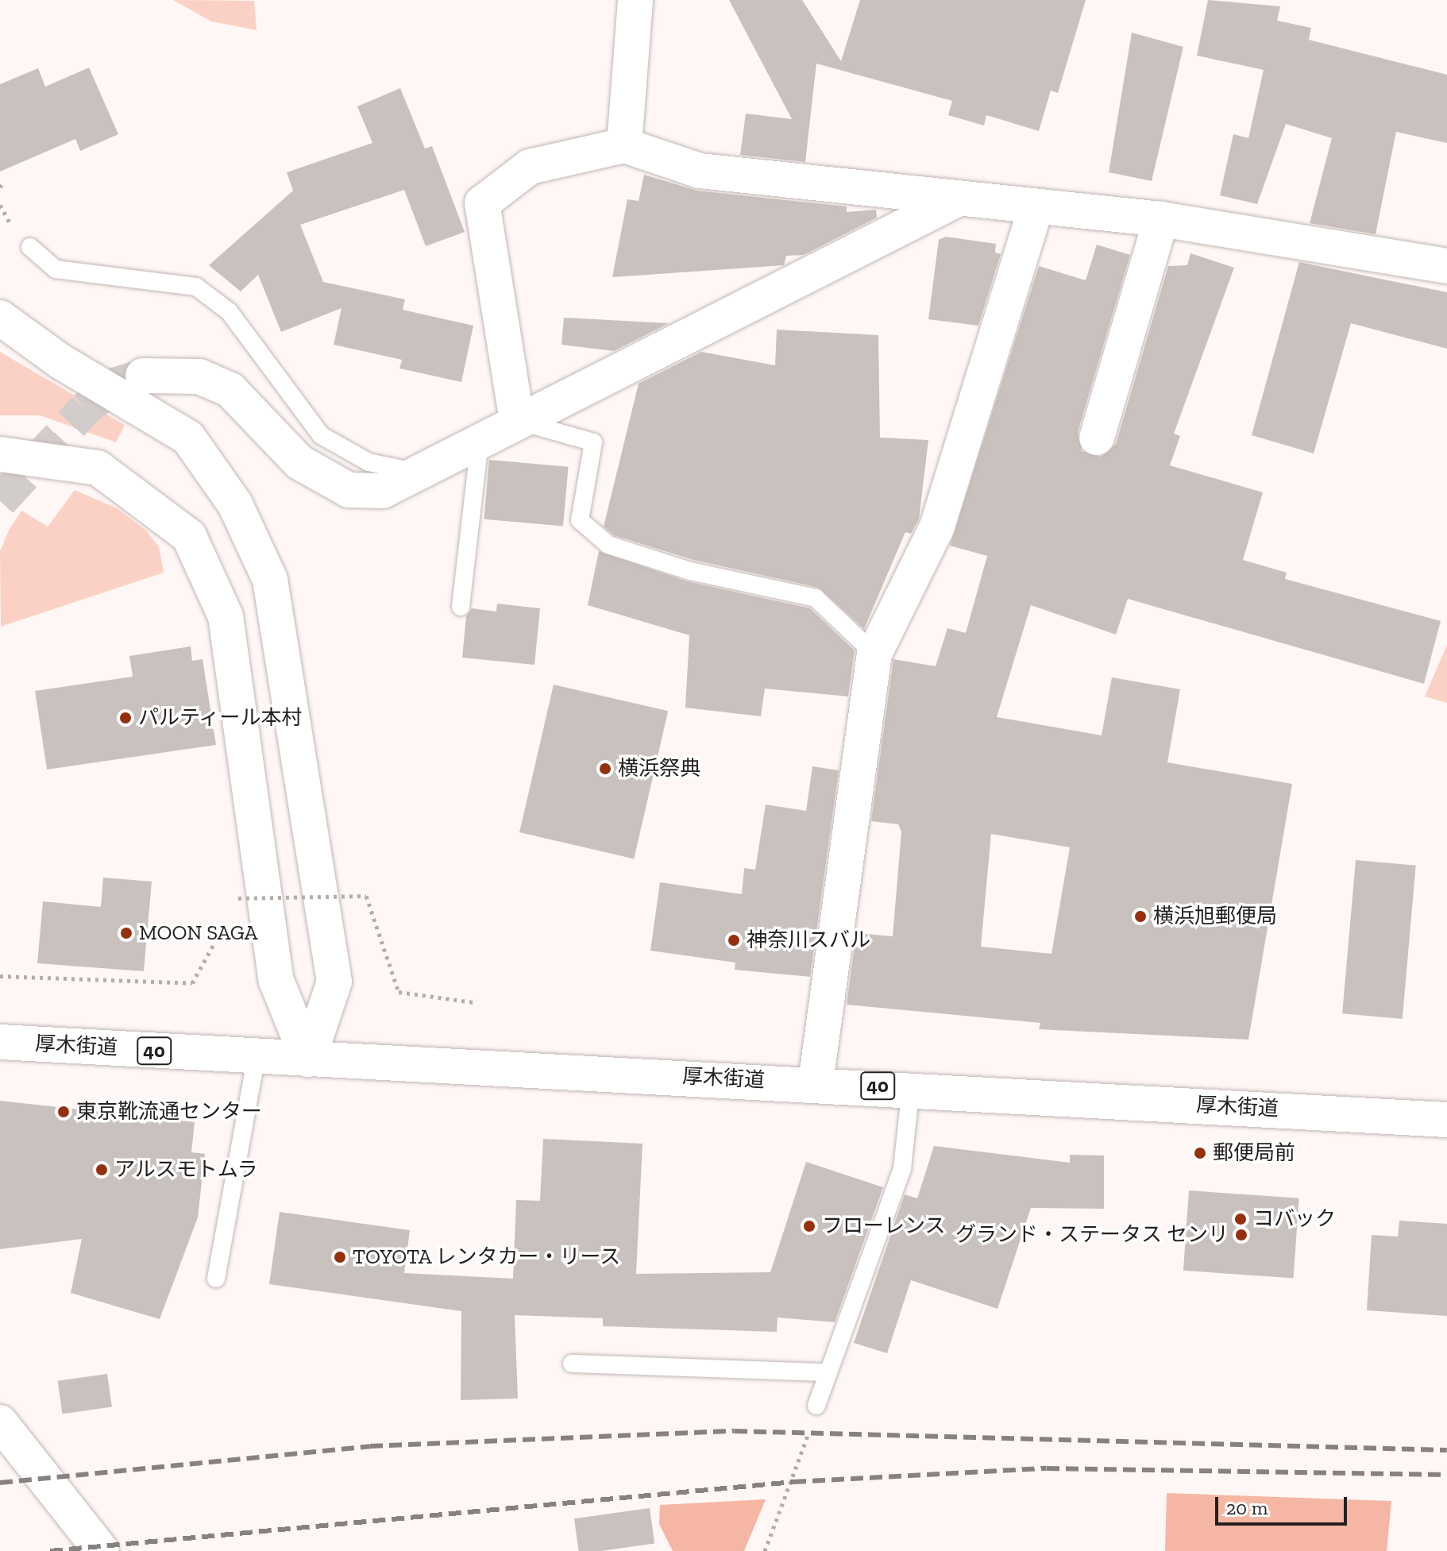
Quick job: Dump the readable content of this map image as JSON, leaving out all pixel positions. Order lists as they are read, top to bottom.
{
  "streets": {
    "main road": ["厚木街道", "40"]
  },
  "places": [
    "パルティール本村",
    "横浜祭典",
    "横浜旭郵便局",
    "MOON SAGA",
    "神奈川スバル",
    "東京靴流通センター",
    "郵便局前",
    "アルスモトムラ",
    "コバック",
    "フローレンス",
    "グランド・ステータス センリ",
    "TOYOTA レンタカー・リース"
  ],
  "scale_bar": "20 m"
}
